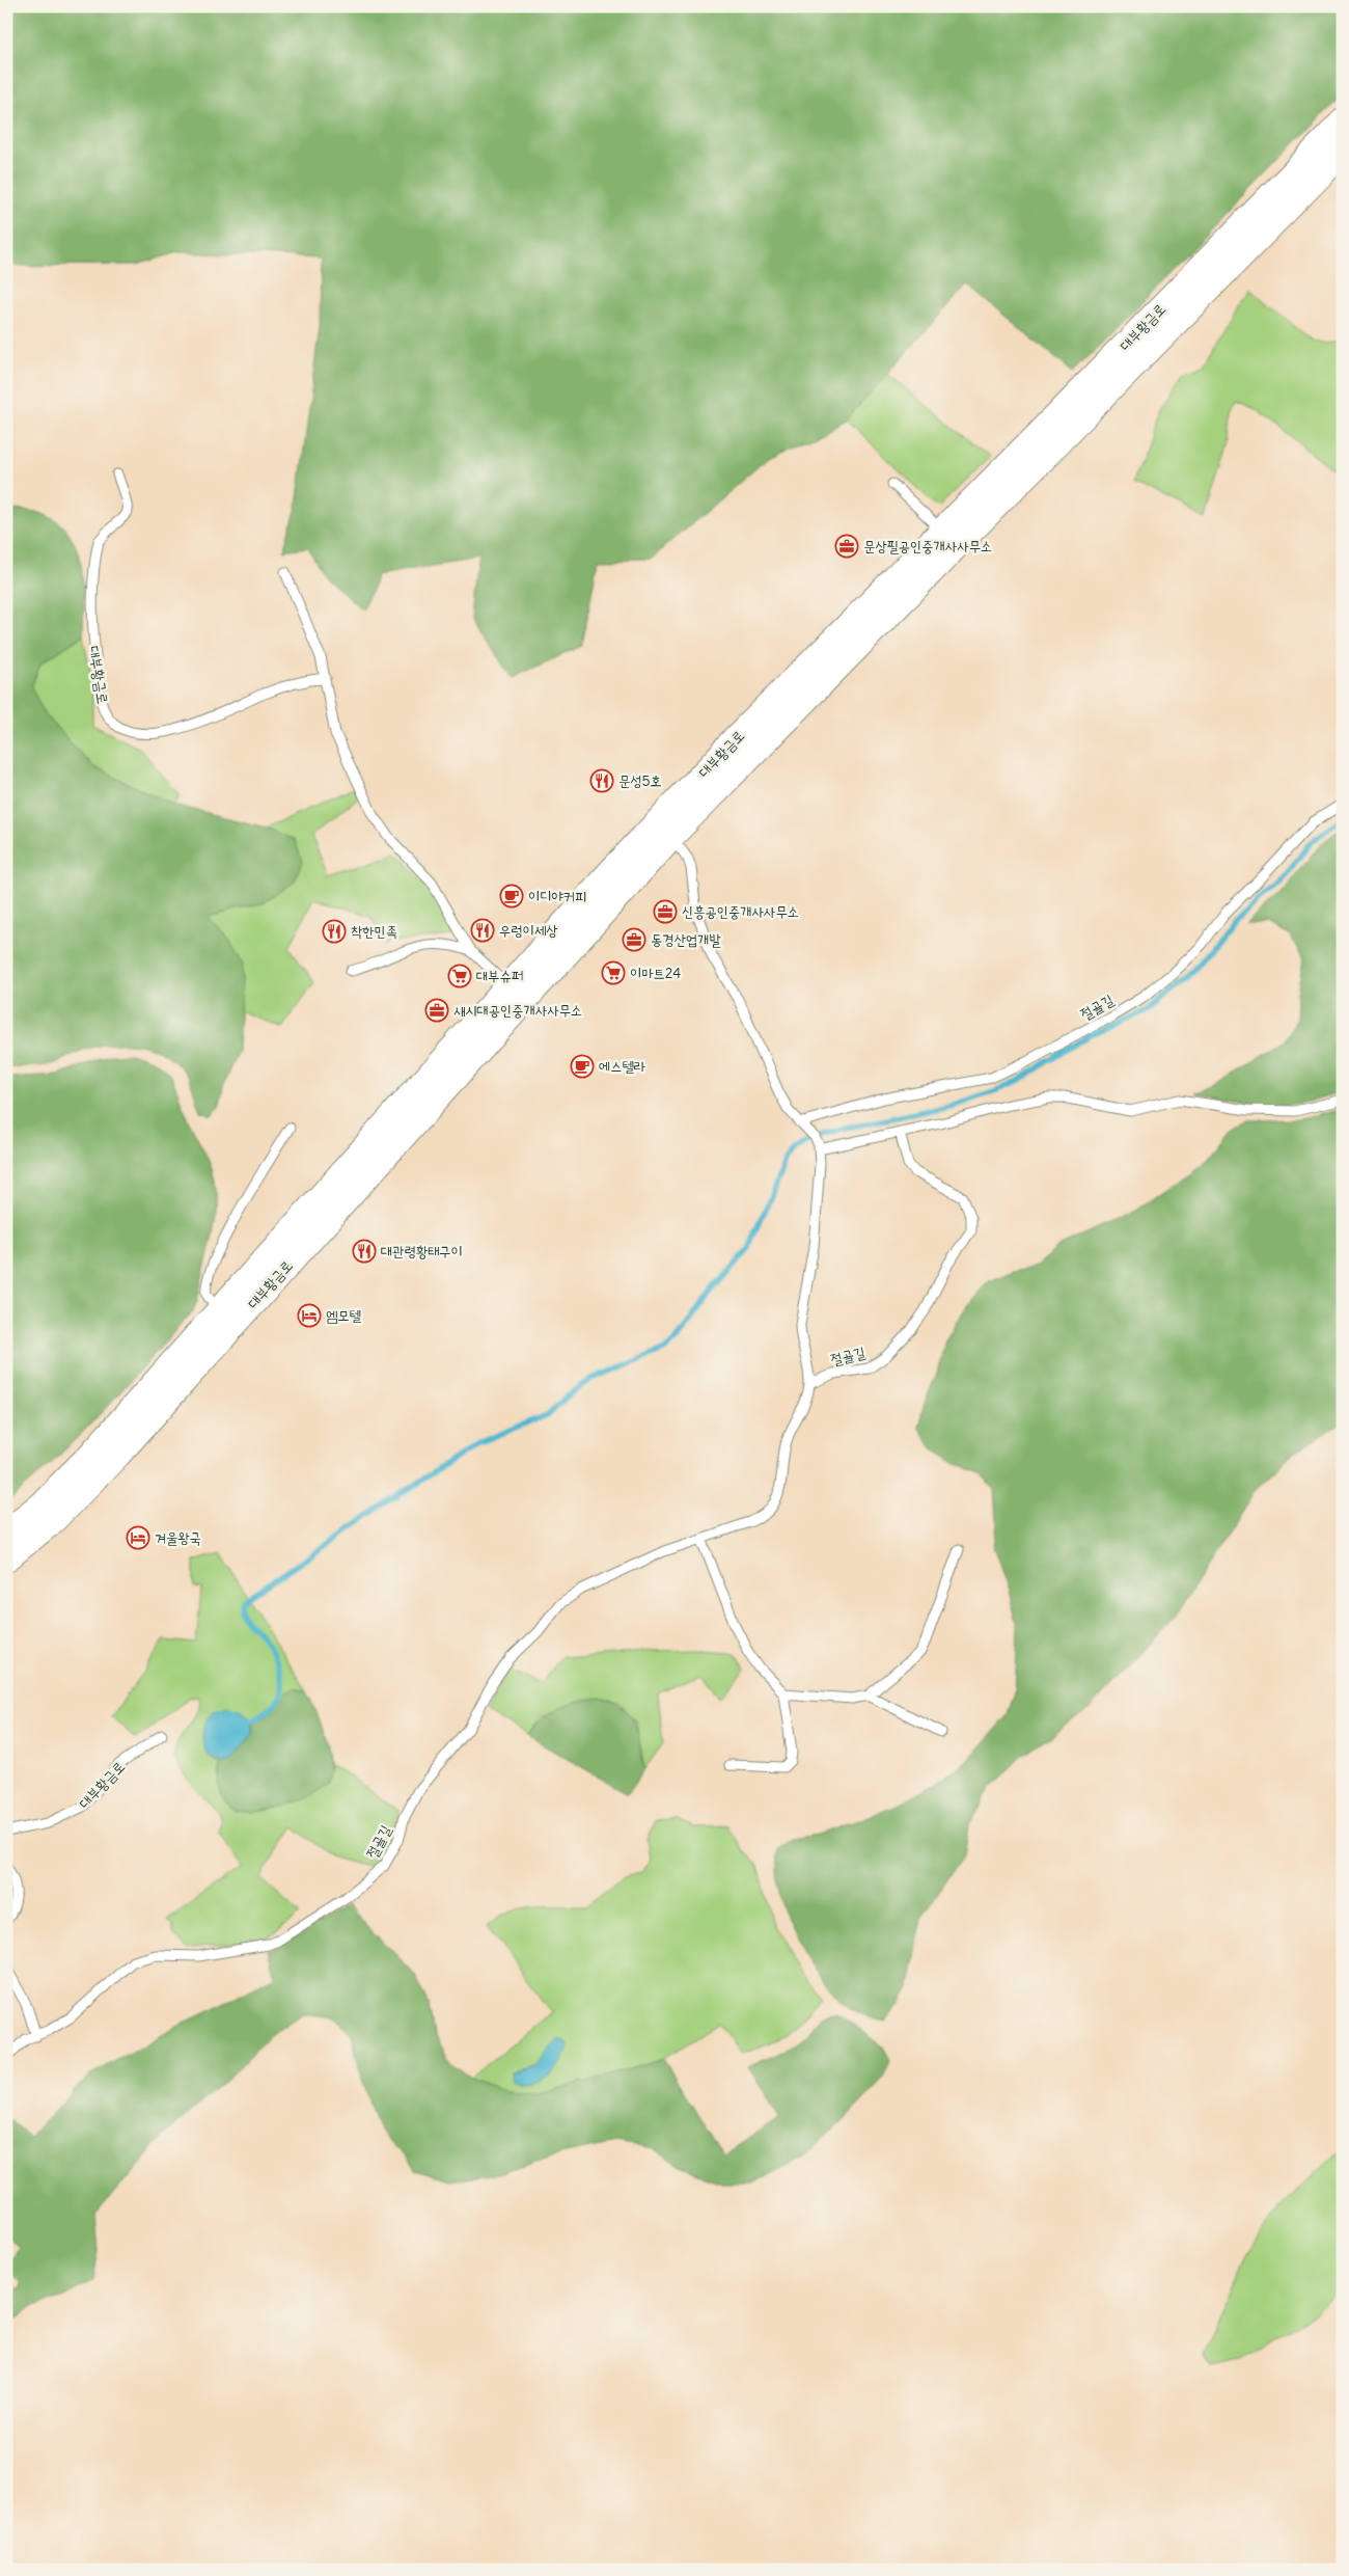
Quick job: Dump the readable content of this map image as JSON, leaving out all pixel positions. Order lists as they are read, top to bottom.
{
  "streets": {
    "main road": ["대부황금로"],
    "lane": ["절골길"]
  },
  "places": {
    "office": [
      "문상필공인중개사사무소",
      "신흥공인중개사사무소",
      "동경산업개발",
      "새시대공인중개사사무소"
    ],
    "restaurant": [
      "문성5호",
      "우렁이세상",
      "착한민족",
      "대관령황태구이"
    ],
    "cafe": ["이디야커피", "에스텔라"],
    "supermarket": ["이마트24", "대부슈퍼"],
    "hotel": ["엠모텔", "겨울왕국"]
  }
}
